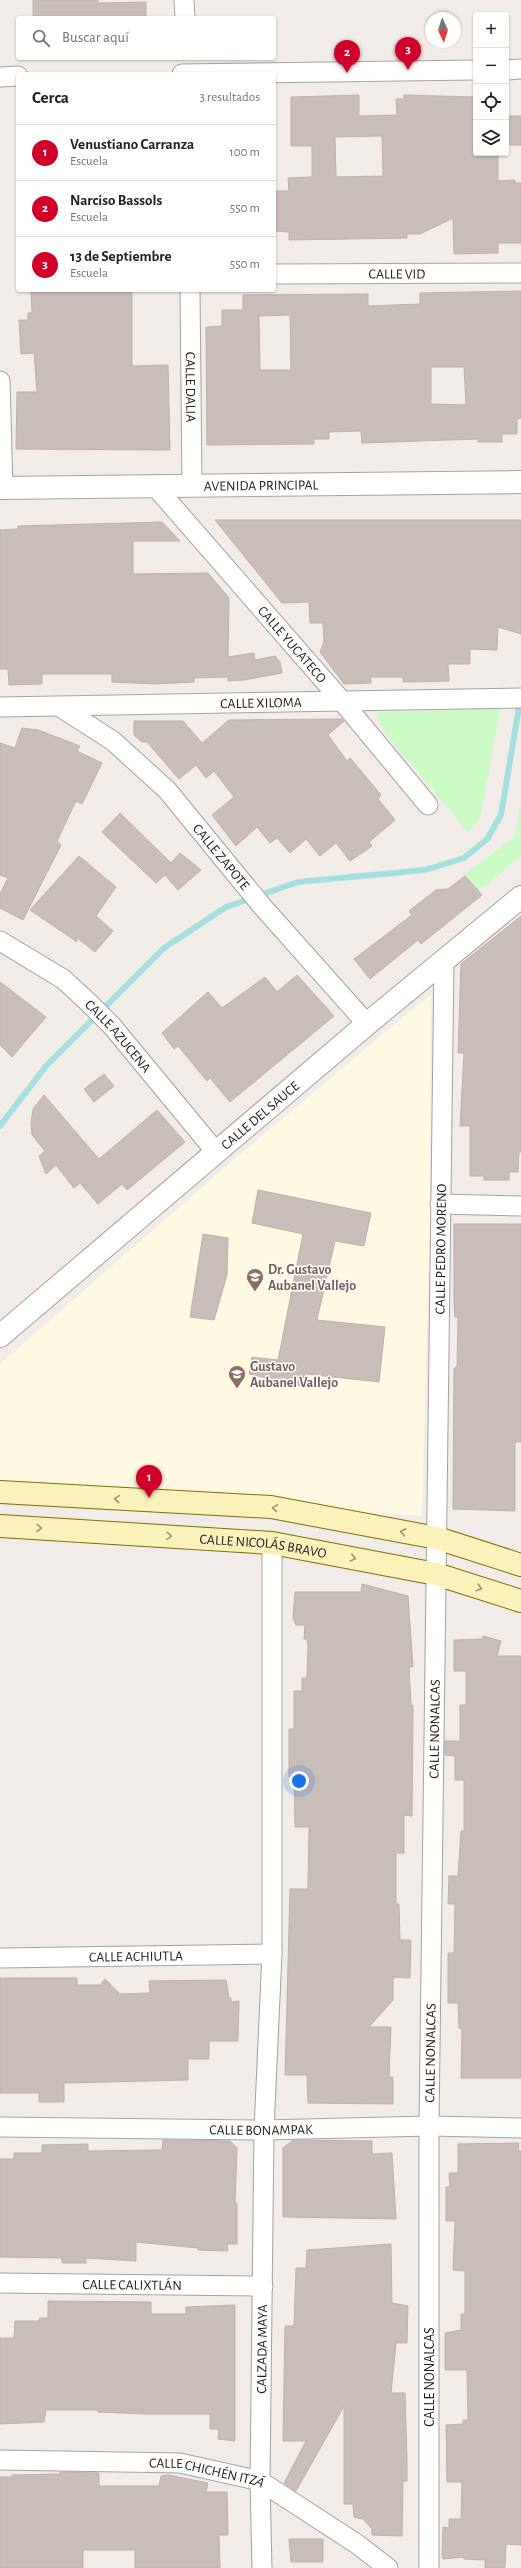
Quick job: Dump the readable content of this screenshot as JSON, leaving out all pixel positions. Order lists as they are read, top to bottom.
{
  "streets": {
    "main road": ["CALLE NICOLÁS BRAVO"],
    "street": [
      "CALLE VID",
      "CALLE DALIA",
      "AVENIDA PRINCIPAL",
      "CALLE YUCATECO",
      "CALLE XILOMA",
      "CALLE ZAPOTE",
      "CALLE AZUCENA",
      "CALLE DEL SAUCE",
      "CALLE PEDRO MORENO",
      "CALLE NONALCAS",
      "CALLE ACHIUTLA",
      "CALLE BONAMPAK",
      "CALLE CALIXTLÁN",
      "CALZADA MAYA",
      "CALLE CHICHÉN ITZÁ"
    ]
  },
  "crossings": [
    ["CALLE DALIA", "AVENIDA PRINCIPAL"],
    ["AVENIDA PRINCIPAL", "CALLE YUCATECO"],
    ["CALLE YUCATECO", "CALLE XILOMA"],
    ["CALLE XILOMA", "CALLE ZAPOTE"],
    ["CALLE ZAPOTE", "CALLE DEL SAUCE"],
    ["CALLE AZUCENA", "CALLE DEL SAUCE"],
    ["CALLE DEL SAUCE", "CALLE PEDRO MORENO"],
    ["CALLE PEDRO MORENO", "CALLE NONALCAS"],
    ["CALLE NICOLÁS BRAVO", "CALLE NONALCAS"],
    ["CALLE NICOLÁS BRAVO", "CALZADA MAYA"],
    ["CALLE NONALCAS", "CALLE BONAMPAK"],
    ["CALLE ACHIUTLA", "CALZADA MAYA"],
    ["CALLE BONAMPAK", "CALZADA MAYA"],
    ["CALLE CALIXTLÁN", "CALZADA MAYA"],
    ["CALZADA MAYA", "CALLE CHICHÉN ITZÁ"]
  ],
  "places": {
    "school or university": ["Dr. Gustavo Aubanel Vallejo", "Gustavo Aubanel Vallejo"]
  },
  "north": "bottom",
  "page": {
    "map_buttons": ["+", "−"],
    "search": "Buscar aquí",
    "pins": ["3", "2", "1"],
    "heading": ["Cerca", "3 resultados"],
    "list": [
      {
        "mark": "1",
        "name": "Venustiano Carranza",
        "note": "Escuela",
        "value": "100 m"
      },
      {
        "mark": "2",
        "name": "Narciso Bassols",
        "note": "Escuela",
        "value": "550 m"
      },
      {
        "mark": "3",
        "name": "13 de Septiembre",
        "note": "Escuela",
        "value": "550 m"
      }
    ]
  }
}
